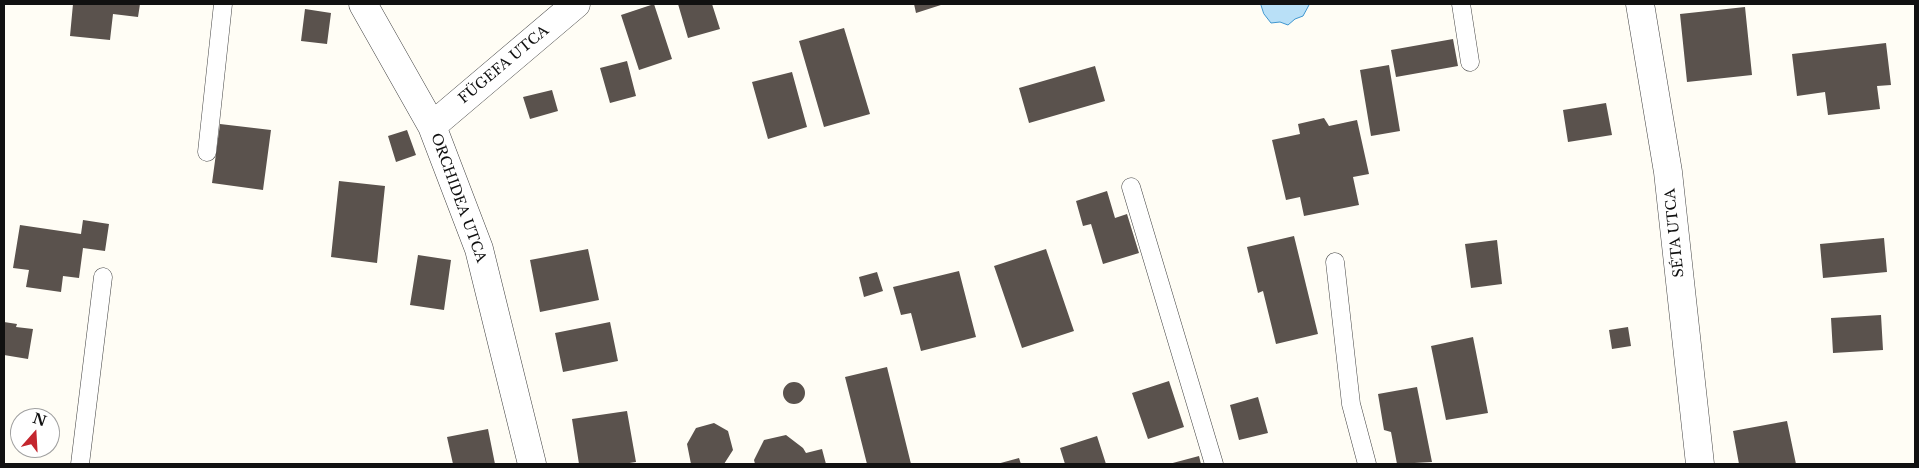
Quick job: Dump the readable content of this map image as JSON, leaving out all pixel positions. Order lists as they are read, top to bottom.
{
  "streets": {
    "street": ["FÜGEFA UTCA", "ORCHIDEA UTCA", "SÉTA UTCA"]
  },
  "crossings": [
    ["FÜGEFA UTCA", "ORCHIDEA UTCA"]
  ],
  "north": "top"
}
